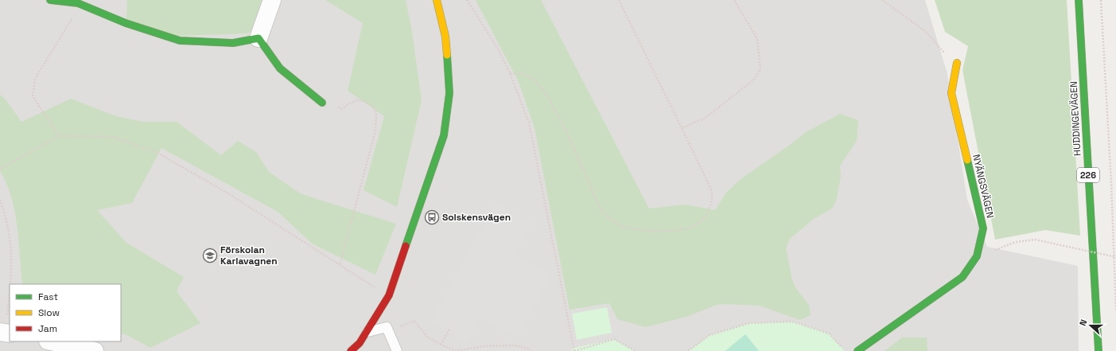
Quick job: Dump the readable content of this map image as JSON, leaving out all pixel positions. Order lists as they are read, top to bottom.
{
  "streets": {
    "street": ["HUDDINGEVÄGEN", "226", "NYÄNGSVÄGEN"]
  },
  "places": {
    "bus stop": ["Solskensvägen"],
    "school or university": ["Förskolan Karlavagnen"]
  },
  "legend": ["Fast", "Slow", "Jam"],
  "north": "left"
}
